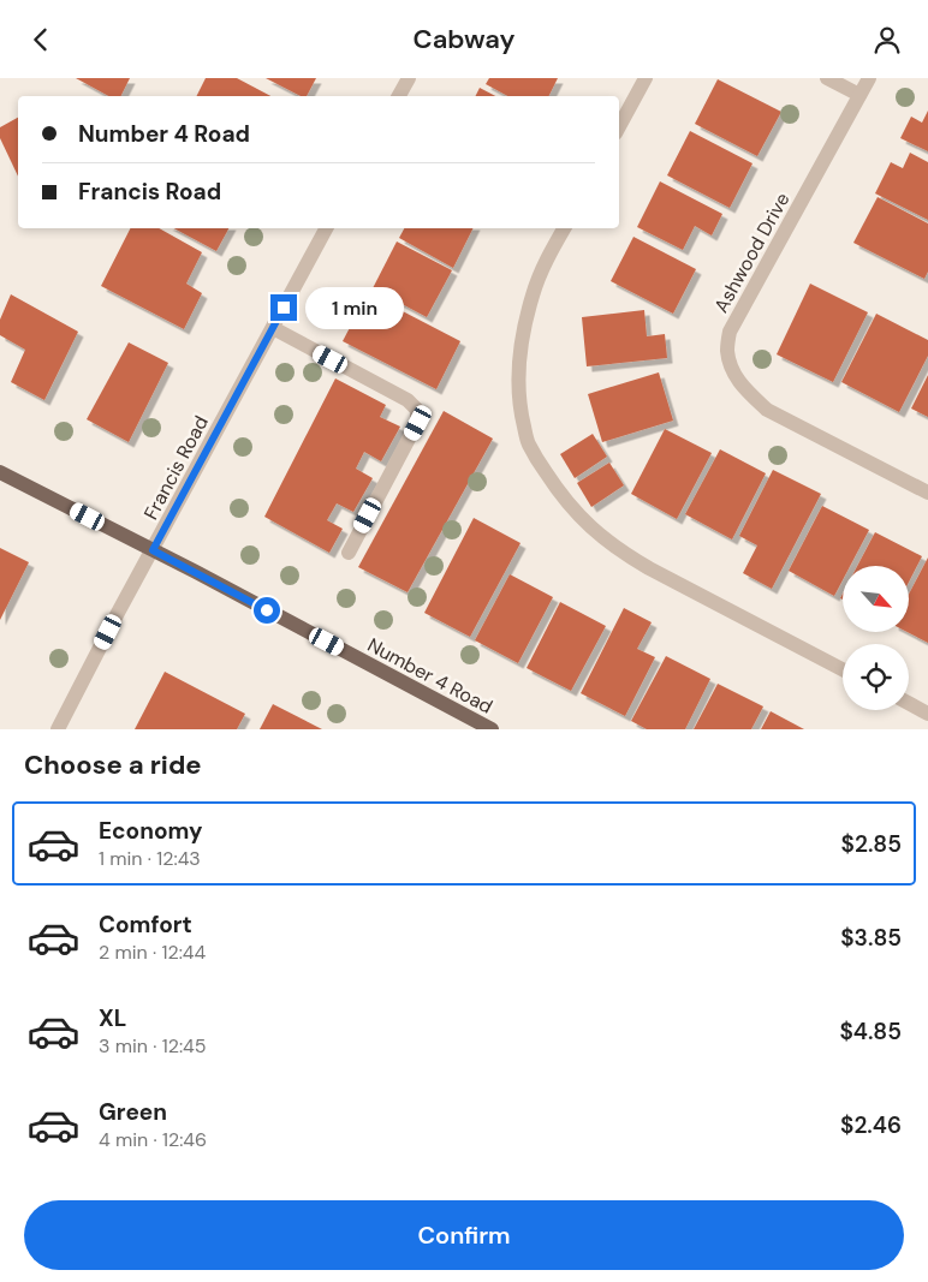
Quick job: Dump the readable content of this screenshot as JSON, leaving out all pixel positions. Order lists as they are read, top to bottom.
{
  "streets": {
    "main road": ["Number 4 Road"],
    "street": ["Ashwood Drive", "Francis Road"]
  },
  "crossings": [
    ["Francis Road", "Number 4 Road"]
  ],
  "north": "bottom right",
  "page": {
    "header": "Cabway",
    "banner": ["Number 4 Road", "Francis Road"],
    "bubble": "1 min",
    "heading": "Choose a ride",
    "list": [
      {
        "name": "Economy",
        "note": "1 min · 12:43",
        "value": "$2.85"
      },
      {
        "name": "Comfort",
        "note": "2 min · 12:44",
        "value": "$3.85"
      },
      {
        "name": "XL",
        "note": "3 min · 12:45",
        "value": "$4.85"
      },
      {
        "name": "Green",
        "note": "4 min · 12:46",
        "value": "$2.46"
      }
    ],
    "buttons": "Confirm"
  }
}
